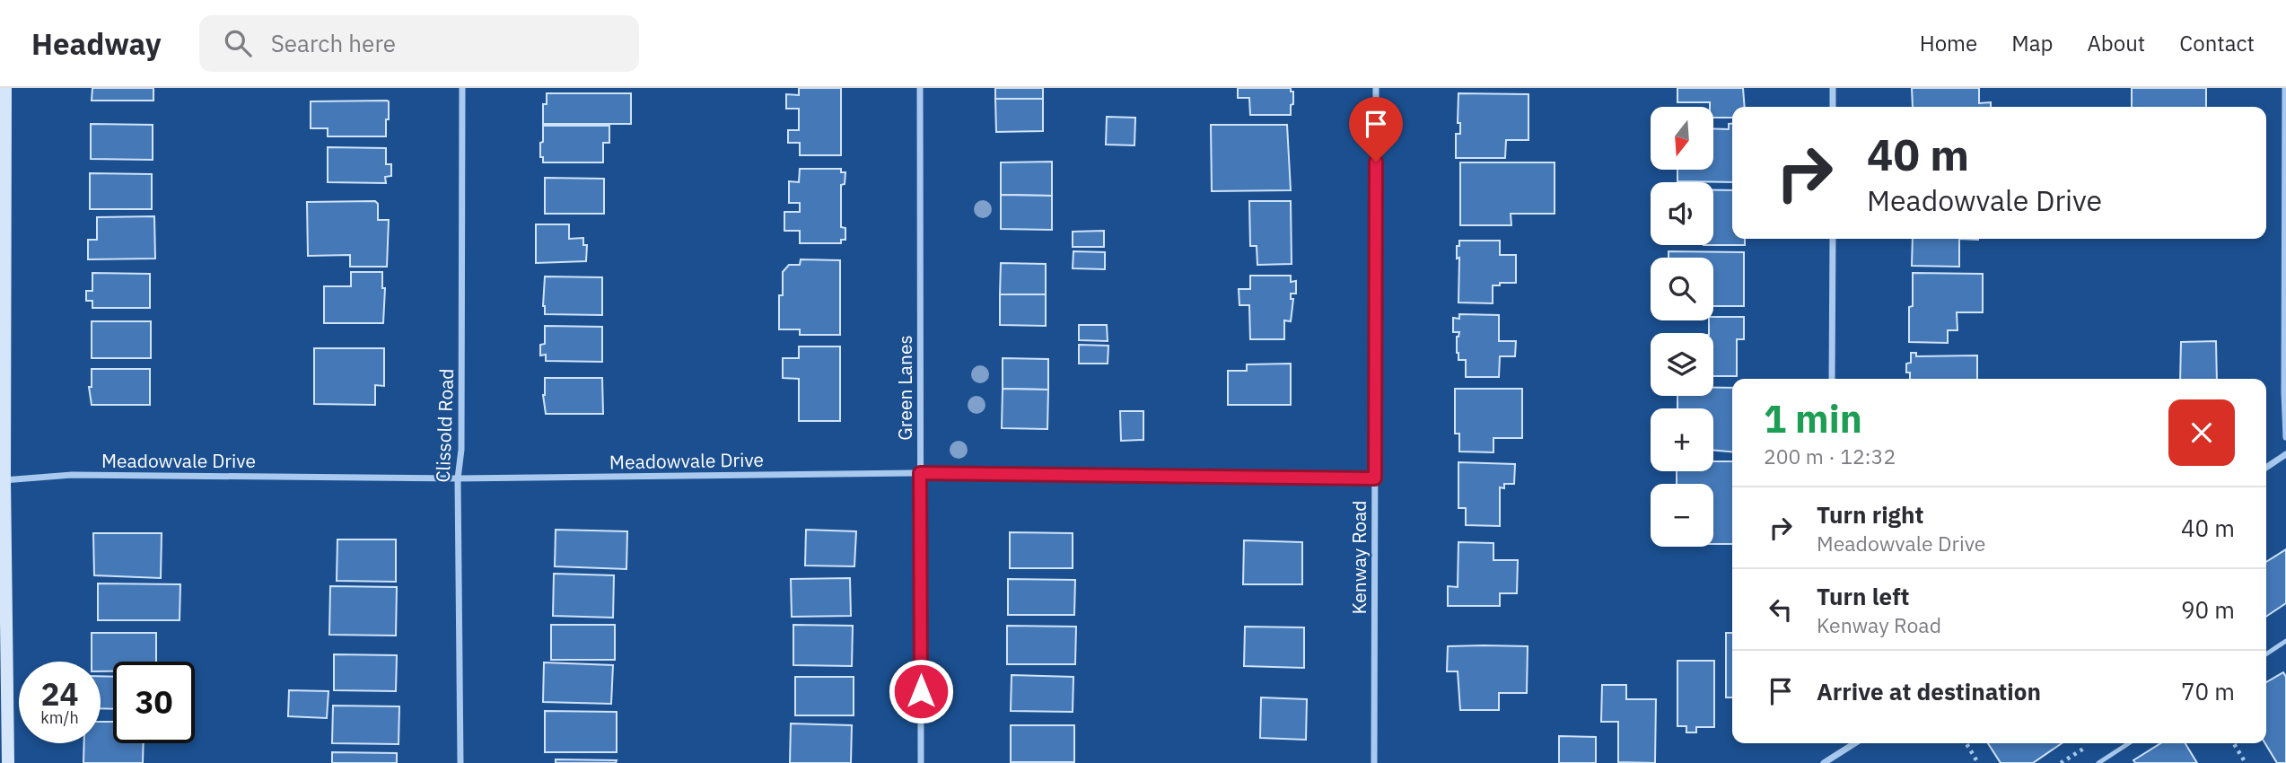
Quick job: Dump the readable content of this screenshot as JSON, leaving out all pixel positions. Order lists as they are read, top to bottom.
{
  "streets": {
    "street": [
      "Green Lanes",
      "Clissold Road",
      "Meadowvale Drive",
      "Kenway Road"
    ]
  },
  "crossings": [
    ["Green Lanes", "Meadowvale Drive"],
    ["Clissold Road", "Meadowvale Drive"],
    ["Meadowvale Drive", "Kenway Road"]
  ],
  "north": "bottom",
  "page": {
    "header": "Headway",
    "search": "Search here",
    "nav": [
      "Home",
      "Map",
      "About",
      "Contact"
    ],
    "map_buttons": ["+", "−"],
    "turn": ["40 m", "Meadowvale Drive"],
    "heading": ["1 min", "200 m · 12:32"],
    "list": [
      {
        "name": "Turn right",
        "note": "Meadowvale Drive",
        "value": "40 m"
      },
      {
        "name": "Turn left",
        "note": "Kenway Road",
        "value": "90 m"
      },
      {
        "name": "Arrive at destination",
        "value": "70 m"
      }
    ],
    "speed": "24 km/h",
    "limit": "30"
  }
}
